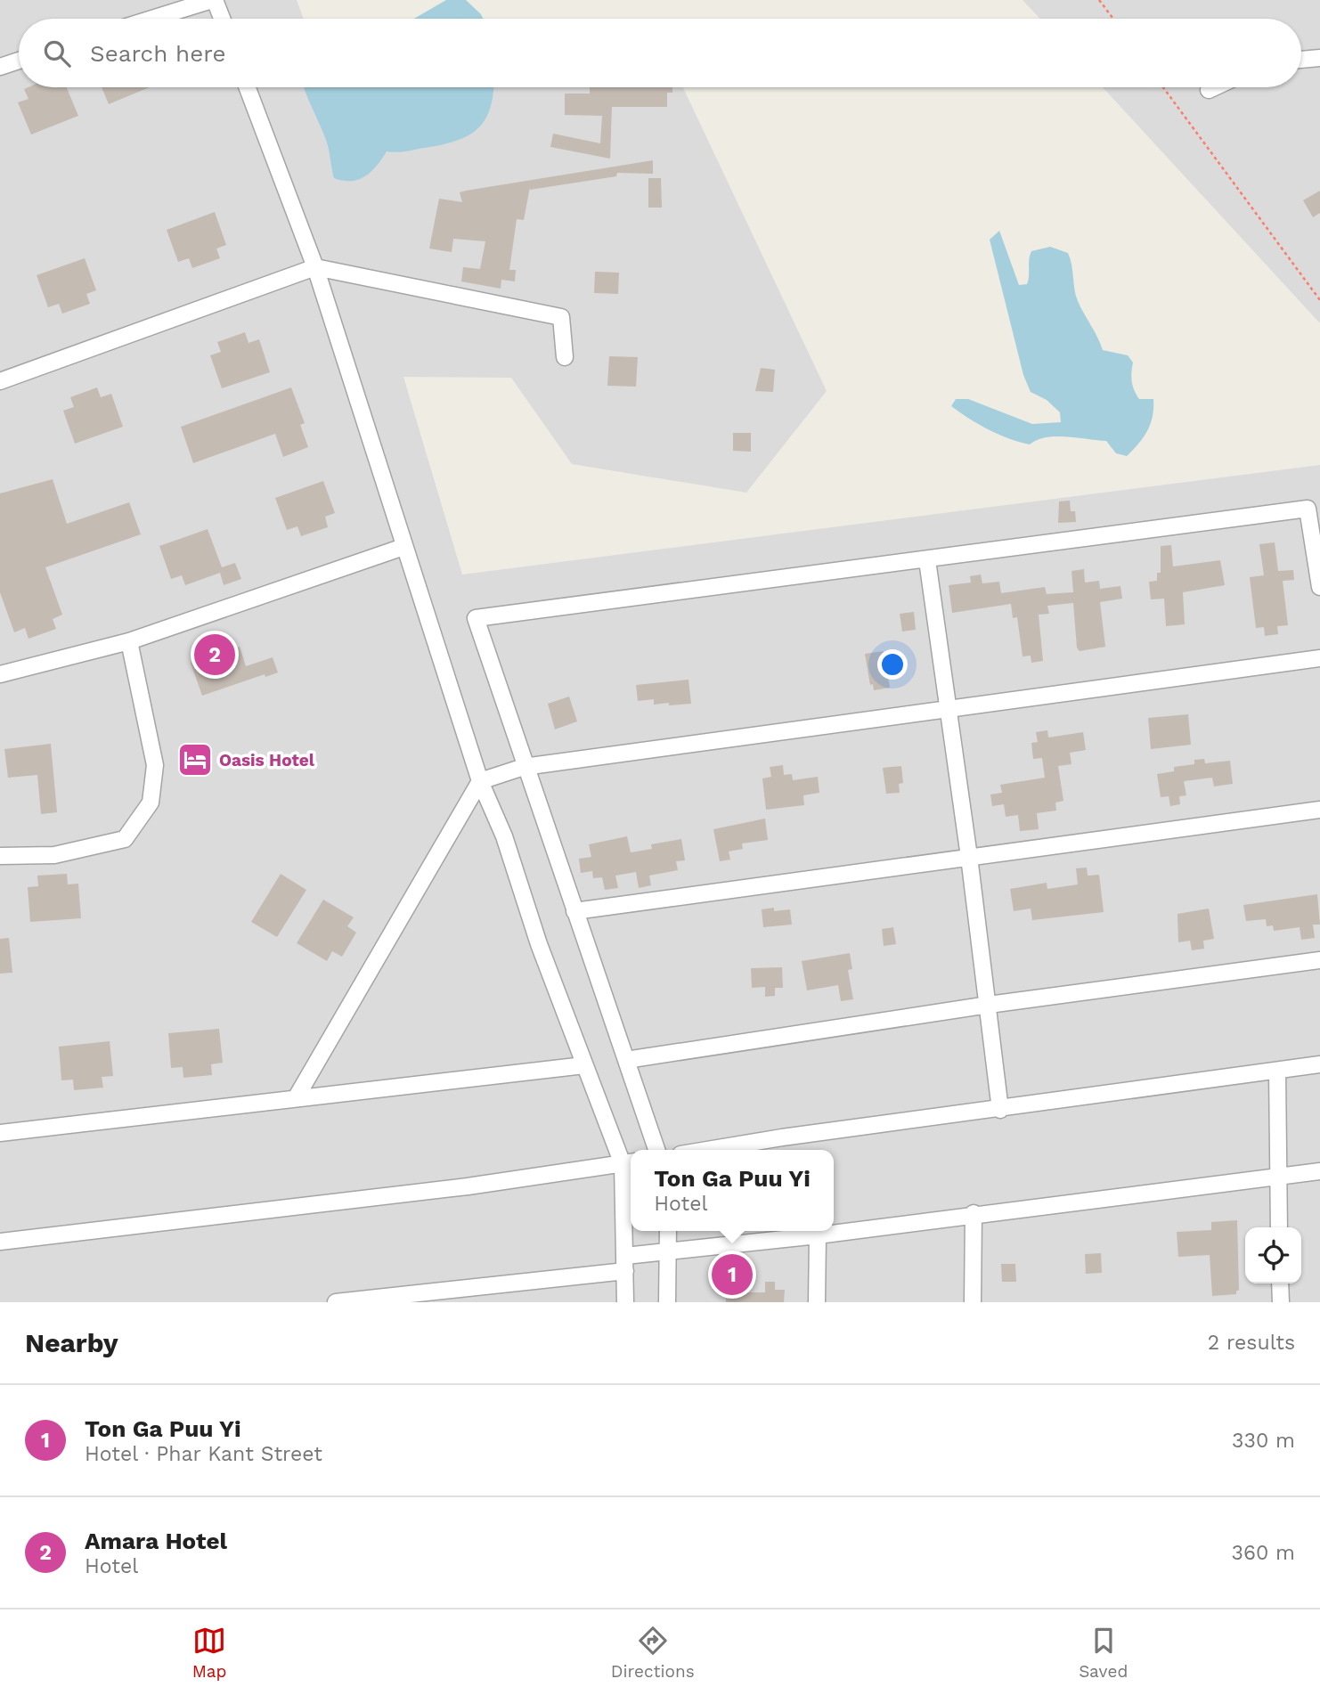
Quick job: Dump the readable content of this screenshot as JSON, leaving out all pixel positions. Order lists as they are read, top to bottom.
{
  "places": {
    "hotel": ["Oasis Hotel"]
  },
  "page": {
    "search": "Search here",
    "pins": ["2", "1"],
    "popup": ["Ton Ga Puu Yi", "Hotel"],
    "heading": ["Nearby", "2 results"],
    "list": [
      {
        "mark": "1",
        "name": "Ton Ga Puu Yi",
        "note": "Hotel · Phar Kant Street",
        "value": "330 m"
      },
      {
        "mark": "2",
        "name": "Amara Hotel",
        "note": "Hotel",
        "value": "360 m"
      }
    ],
    "nav": ["Map", "Directions", "Saved"]
  }
}
